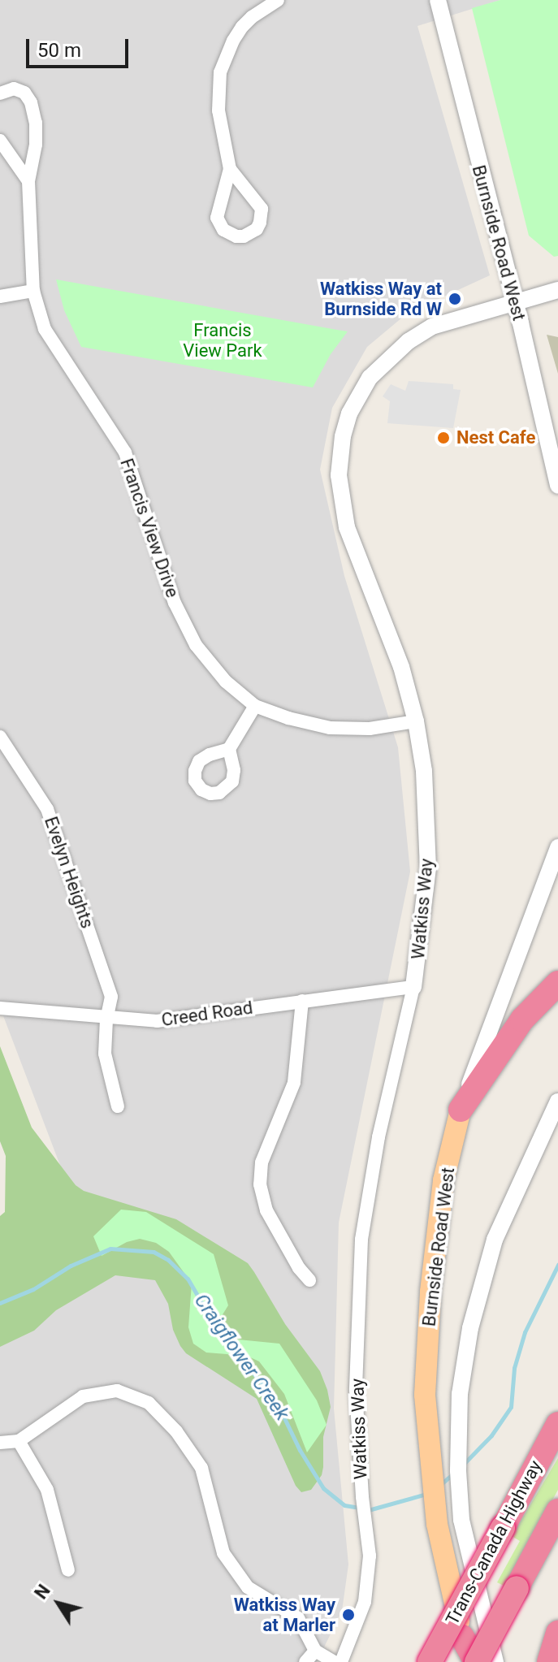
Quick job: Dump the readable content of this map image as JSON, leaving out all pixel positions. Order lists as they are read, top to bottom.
{
  "streets": {
    "highway": ["Trans-Canada Highway"],
    "main road": ["Burnside Road West"],
    "street": [
      "Francis View Drive",
      "Evelyn Heights",
      "Watkiss Way",
      "Creed Road"
    ]
  },
  "crossings": [
    ["Burnside Road West", "Watkiss Way"],
    ["Francis View Drive", "Watkiss Way"],
    ["Evelyn Heights", "Creed Road"],
    ["Watkiss Way", "Creed Road"]
  ],
  "water": ["Craigflower Creek"],
  "parks": ["Francis View Park"],
  "places": ["Watkiss Way at Burnside Rd W", "Nest Cafe", "Watkiss Way at Marler"],
  "scale_bar": "50 m",
  "north": "top left"
}
